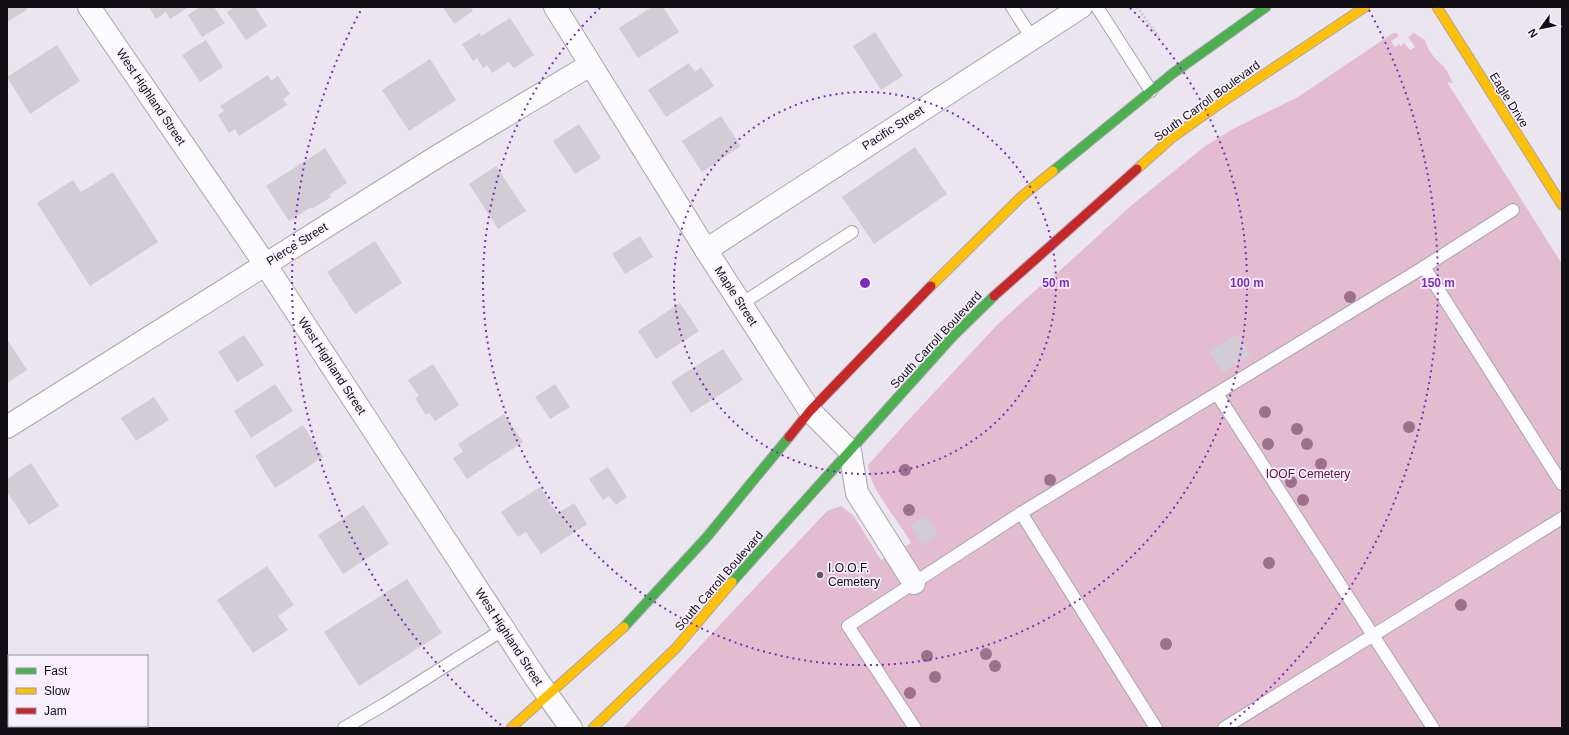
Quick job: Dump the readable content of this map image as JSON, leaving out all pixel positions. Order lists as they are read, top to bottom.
{
  "streets": {
    "main road": ["Eagle Drive", "South Carroll Boulevard"],
    "street": [
      "West Highland Street",
      "Pacific Street",
      "Pierce Street",
      "Maple Street"
    ]
  },
  "crossings": [
    ["West Highland Street", "Pierce Street"],
    ["South Carroll Boulevard", "Maple Street"],
    ["Pacific Street", "Maple Street"],
    ["Pierce Street", "Maple Street"]
  ],
  "parks": ["IOOF Cemetery"],
  "places": ["I.O.O.F. Cemetery"],
  "legend": ["Fast", "Slow", "Jam"],
  "north": "bottom left",
  "rings": ["50 m", "100 m", "150 m"]
}
